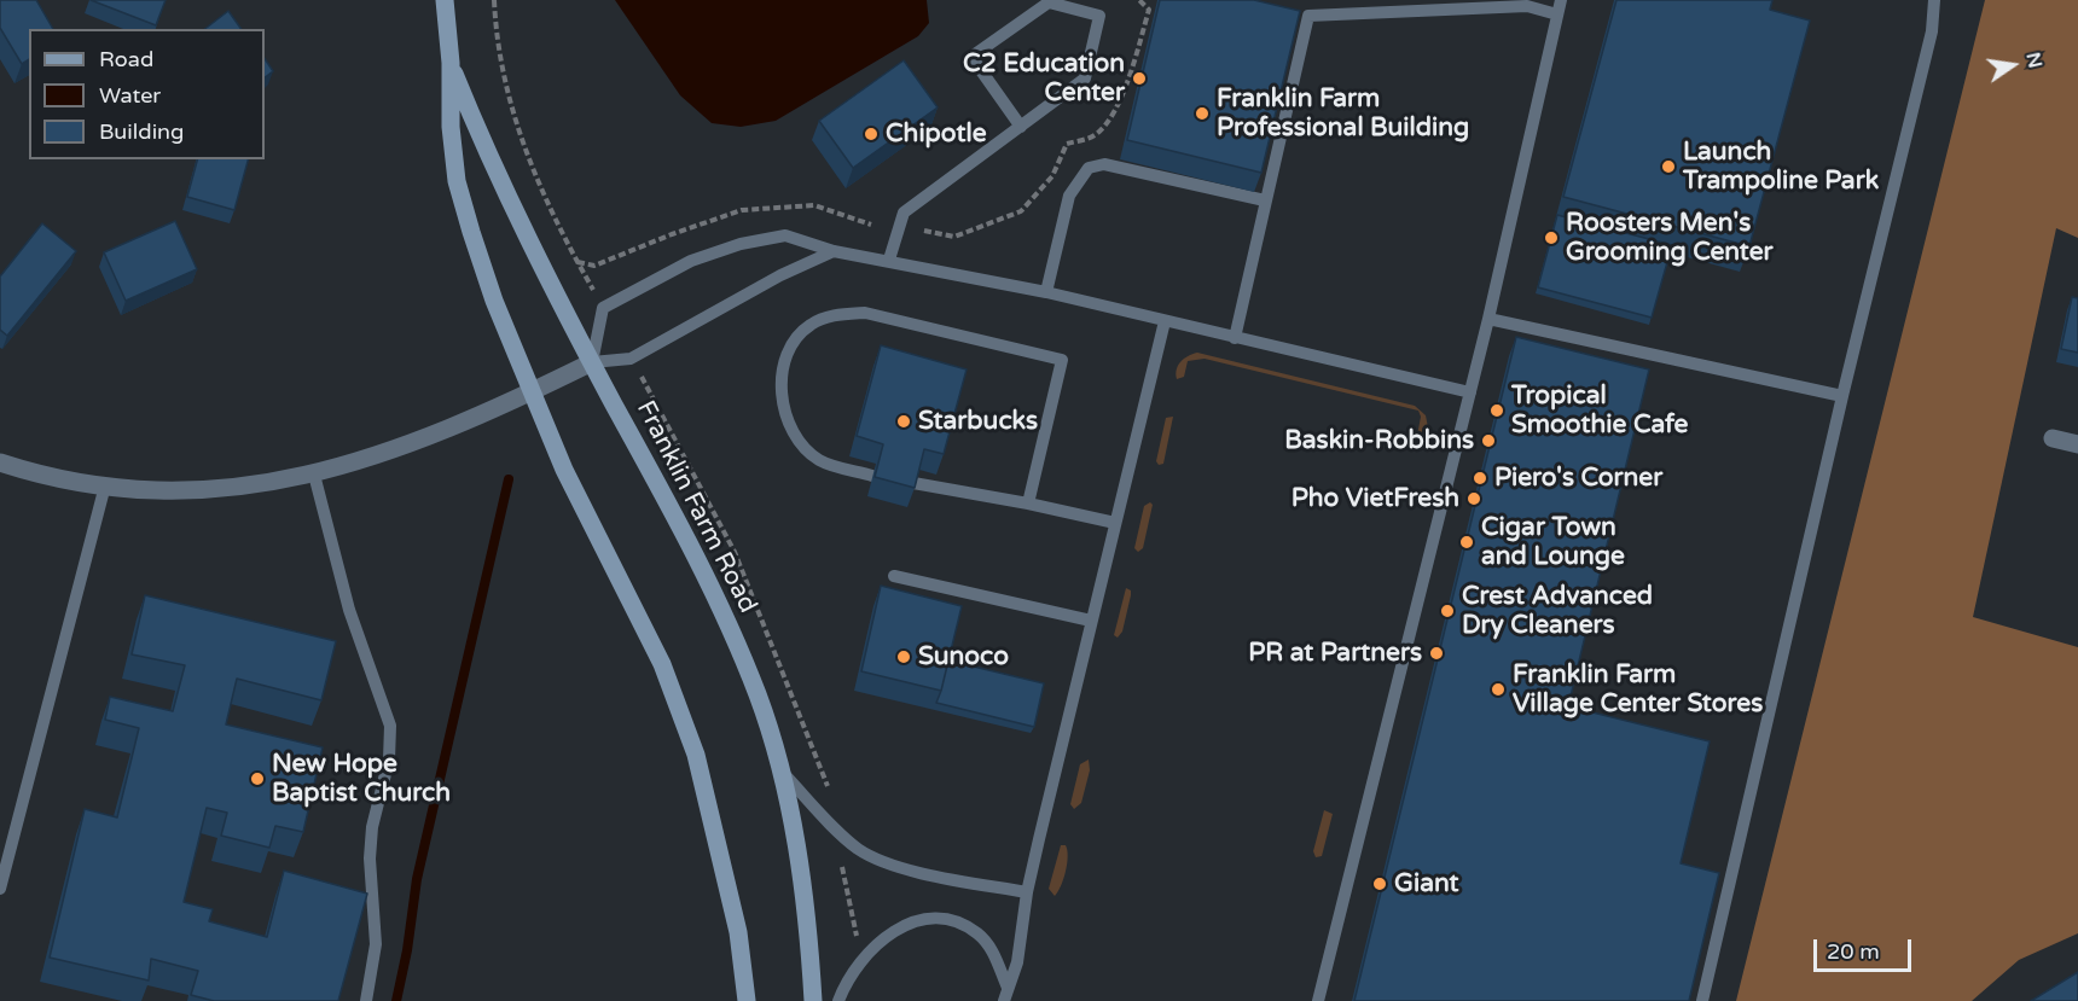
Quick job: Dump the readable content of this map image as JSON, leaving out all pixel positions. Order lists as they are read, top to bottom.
{
  "streets": {
    "main road": ["Franklin Farm Road"]
  },
  "places": [
    "C2 Education Center",
    "Franklin Farm Professional Building",
    "Chipotle",
    "Launch Trampoline Park",
    "Roosters Men's Grooming Center",
    "Tropical Smoothie Cafe",
    "Starbucks",
    "Baskin-Robbins",
    "Piero's Corner",
    "Pho VietFresh",
    "Cigar Town and Lounge",
    "Crest Advanced Dry Cleaners",
    "PR at Partners",
    "Sunoco",
    "Franklin Farm Village Center Stores",
    "New Hope Baptist Church",
    "Giant"
  ],
  "legend": ["Road", "Water", "Building"],
  "scale_bar": "20 m",
  "north": "right"
}
